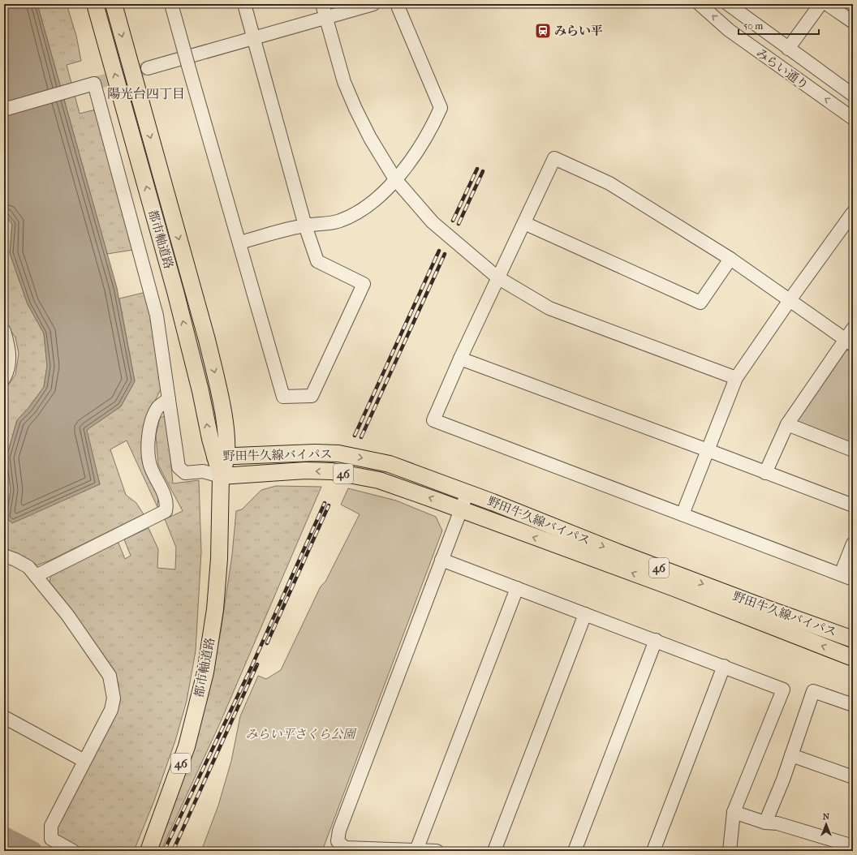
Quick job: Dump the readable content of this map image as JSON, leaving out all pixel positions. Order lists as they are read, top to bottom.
{
  "streets": {
    "main road": ["都市軸道路", "野田牛久線バイパス", "46"],
    "street": ["みらい通り"]
  },
  "crossings": [
    ["都市軸道路", "野田牛久線バイパス"]
  ],
  "districts": ["陽光台四丁目"],
  "parks": ["みらい平さくら公園"],
  "places": {
    "station": ["みらい平"]
  },
  "scale_bar": "50 m",
  "north": "top"
}
